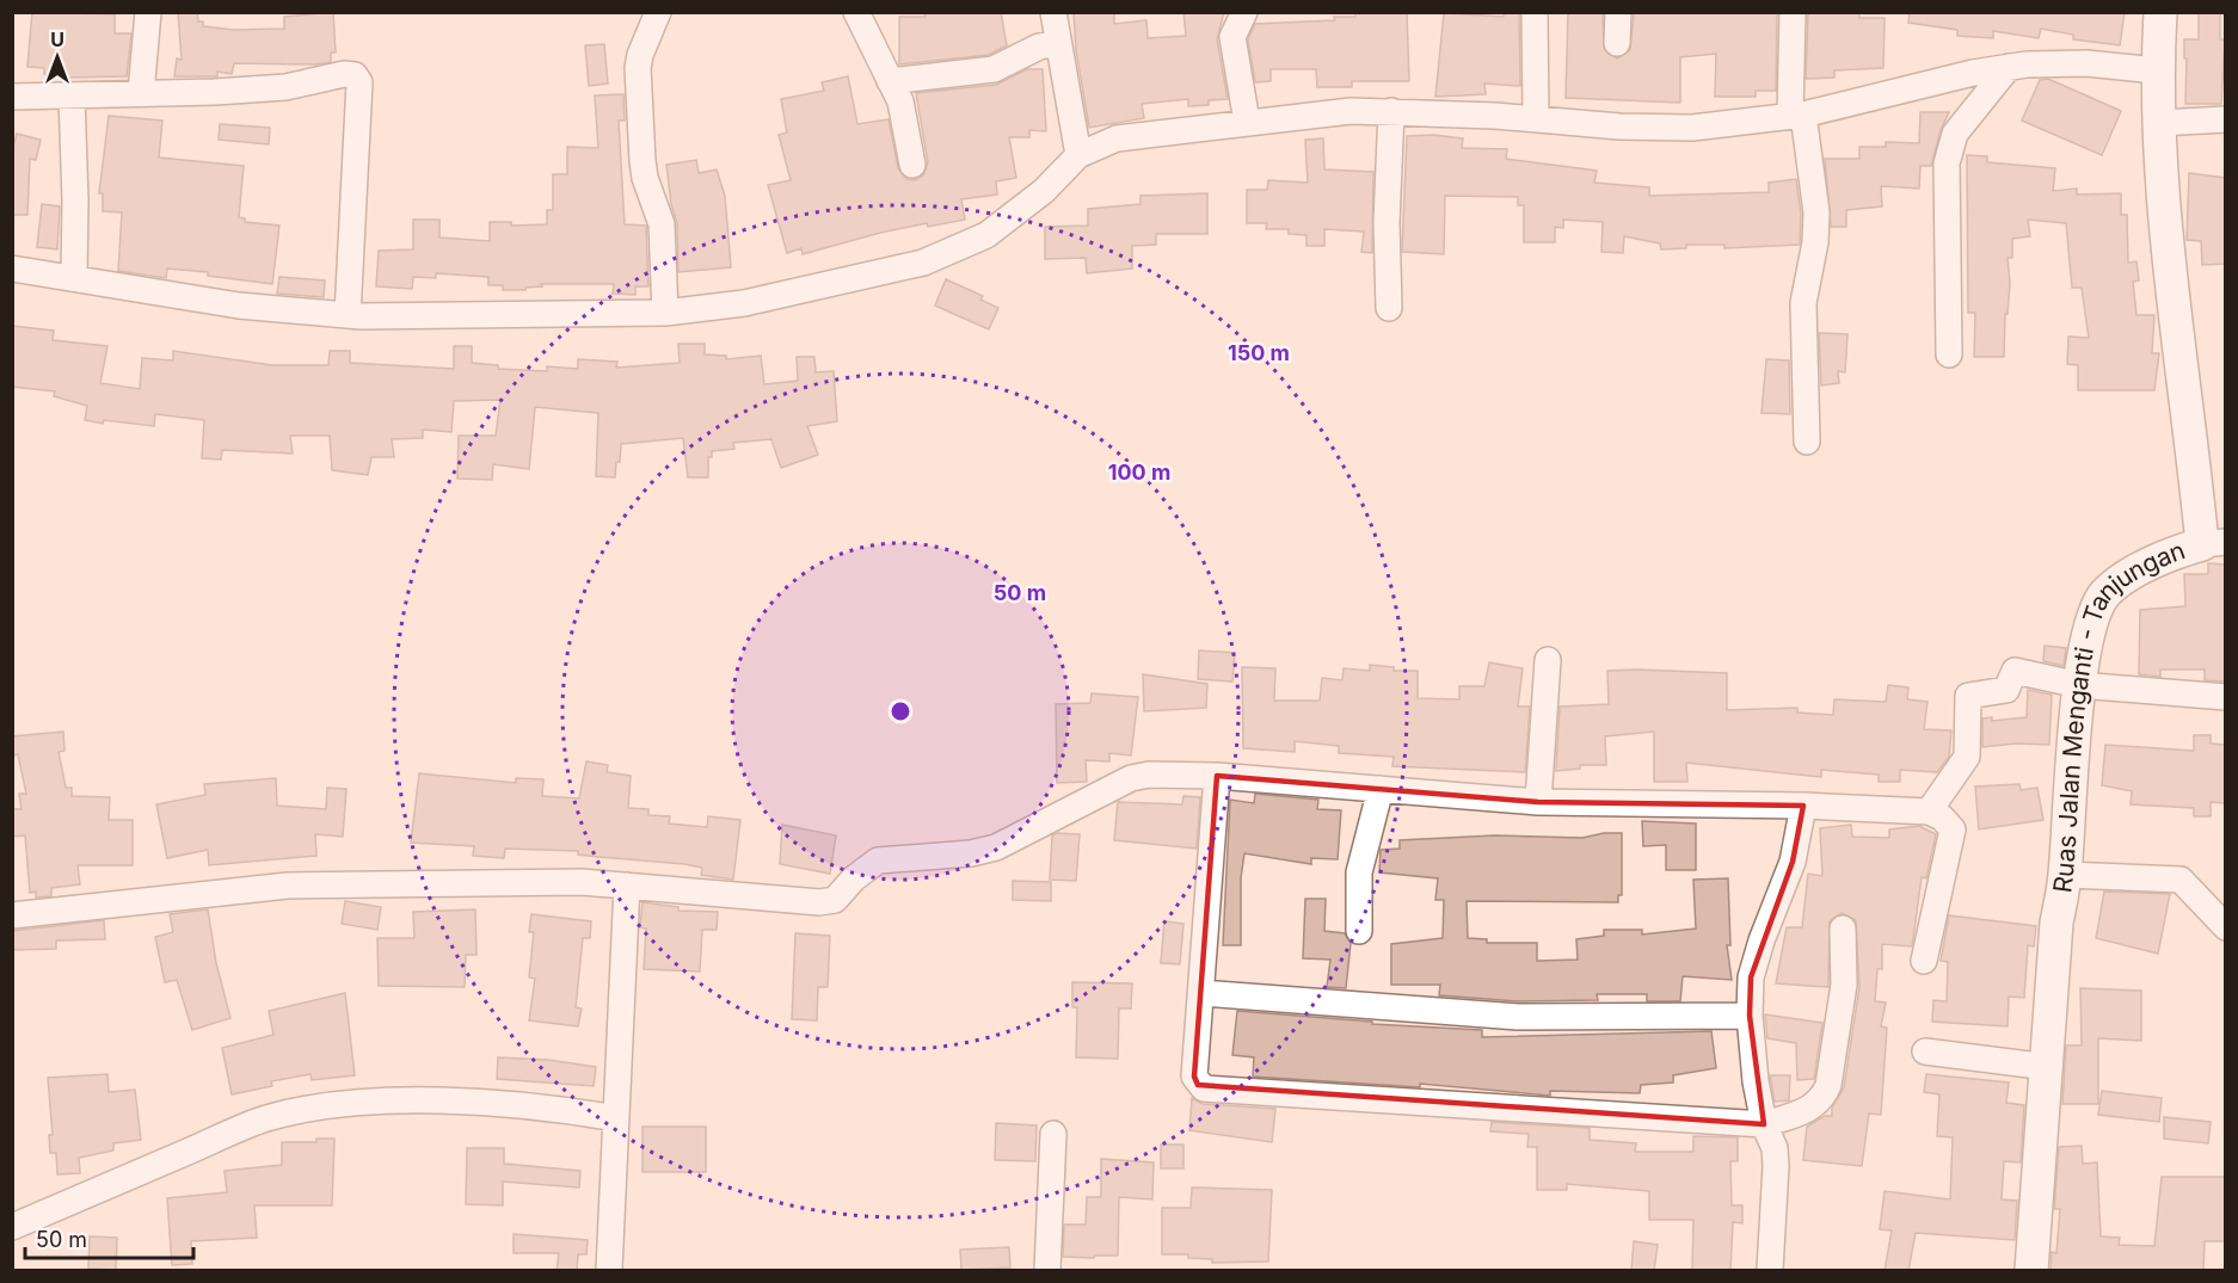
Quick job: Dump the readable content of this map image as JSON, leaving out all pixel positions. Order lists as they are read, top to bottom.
{
  "streets": {
    "main road": ["Ruas Jalan Menganti - Tanjungan"]
  },
  "scale_bar": "50 m",
  "north": "top",
  "rings": ["150 m", "100 m", "50 m"]
}
